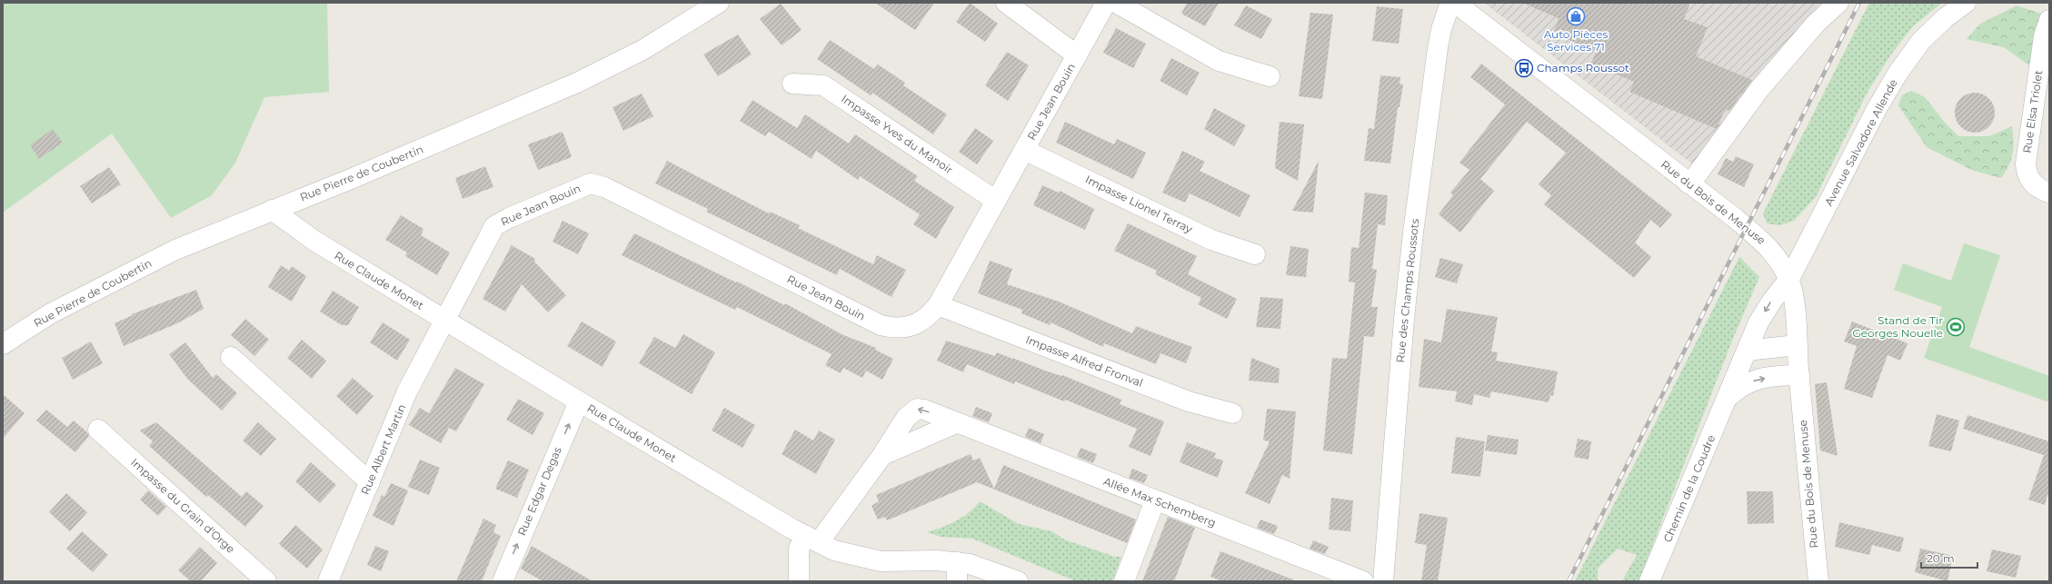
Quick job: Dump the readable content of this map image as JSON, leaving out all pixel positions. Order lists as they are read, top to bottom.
{
  "streets": {
    "street": [
      "Rue Jean Bouin",
      "Rue Elsa Triolet",
      "Impasse Yves du Manoir",
      "Avenue Salvadore Allende",
      "Rue Pierre de Coubertin",
      "Rue du Bois de Menuse",
      "Impasse Lionel Terray",
      "Rue Claude Monet",
      "Rue des Champs Roussots",
      "Impasse Alfred Fronval",
      "Rue Albert Martin",
      "Chemin de la Coudre",
      "Rue Edgar Degas",
      "Allée Max Schemberg",
      "Impasse du Grain d'Orge"
    ]
  },
  "crossings": [
    ["Rue Jean Bouin", "Impasse Yves du Manoir"],
    ["Rue Jean Bouin", "Impasse Lionel Terray"],
    ["Rue Jean Bouin", "Rue Claude Monet"],
    ["Rue Jean Bouin", "Impasse Alfred Fronval"],
    ["Rue Jean Bouin", "Rue Albert Martin"],
    ["Avenue Salvadore Allende", "Rue du Bois de Menuse"],
    ["Avenue Salvadore Allende", "Chemin de la Coudre"],
    ["Rue Pierre de Coubertin", "Rue Claude Monet"],
    ["Rue Claude Monet", "Rue Albert Martin"],
    ["Rue Claude Monet", "Rue Edgar Degas"],
    ["Rue Claude Monet", "Allée Max Schemberg"]
  ],
  "one_way": ["Rue Edgar Degas"],
  "places": {
    "shop": ["Auto Pièces Services 71"],
    "bus stop": ["Champs Roussot"],
    "sports": ["Stand de Tir Georges Nouelle"]
  },
  "scale_bar": "20 m"
}
